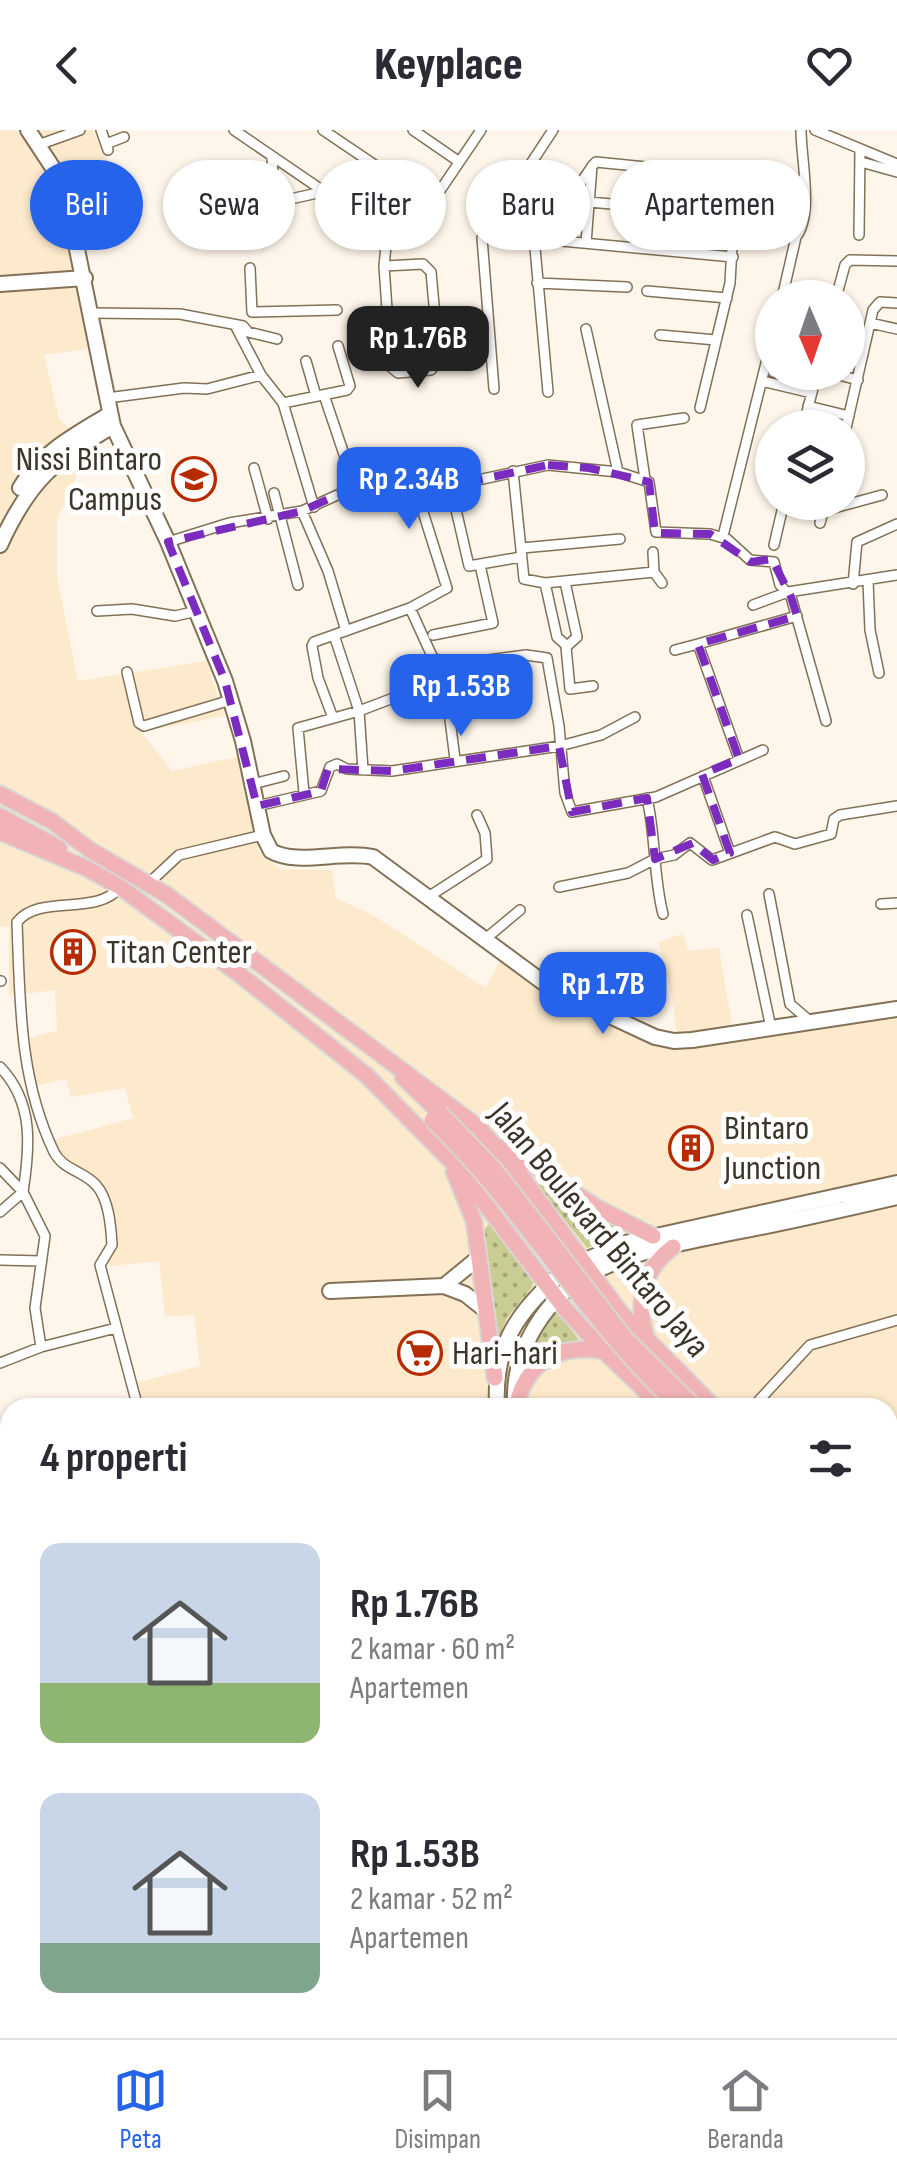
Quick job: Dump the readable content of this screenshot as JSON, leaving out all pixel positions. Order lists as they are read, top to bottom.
{
  "streets": {
    "main road": ["Jalan Boulevard Bintaro Jaya"]
  },
  "places": {
    "school or university": ["Nissi Bintaro Campus"],
    "building": ["Titan Center", "Bintaro Junction"],
    "supermarket": ["Hari-hari"]
  },
  "north": "bottom",
  "page": {
    "header": "Keyplace",
    "chip": [
      "Beli",
      "Sewa",
      "Filter",
      "Baru",
      "Apartemen"
    ],
    "price": [
      "Rp 1.76B",
      "Rp 2.34B",
      "Rp 1.53B",
      "Rp 1.7B"
    ],
    "heading": "4 properti",
    "list": [
      {
        "name": "Rp 1.76B",
        "note": "2 kamar · 60 m² · Apartemen"
      },
      {
        "name": "Rp 1.53B",
        "note": "2 kamar · 52 m² · Apartemen"
      }
    ],
    "tabs": ["Peta", "Disimpan", "Beranda"]
  }
}
